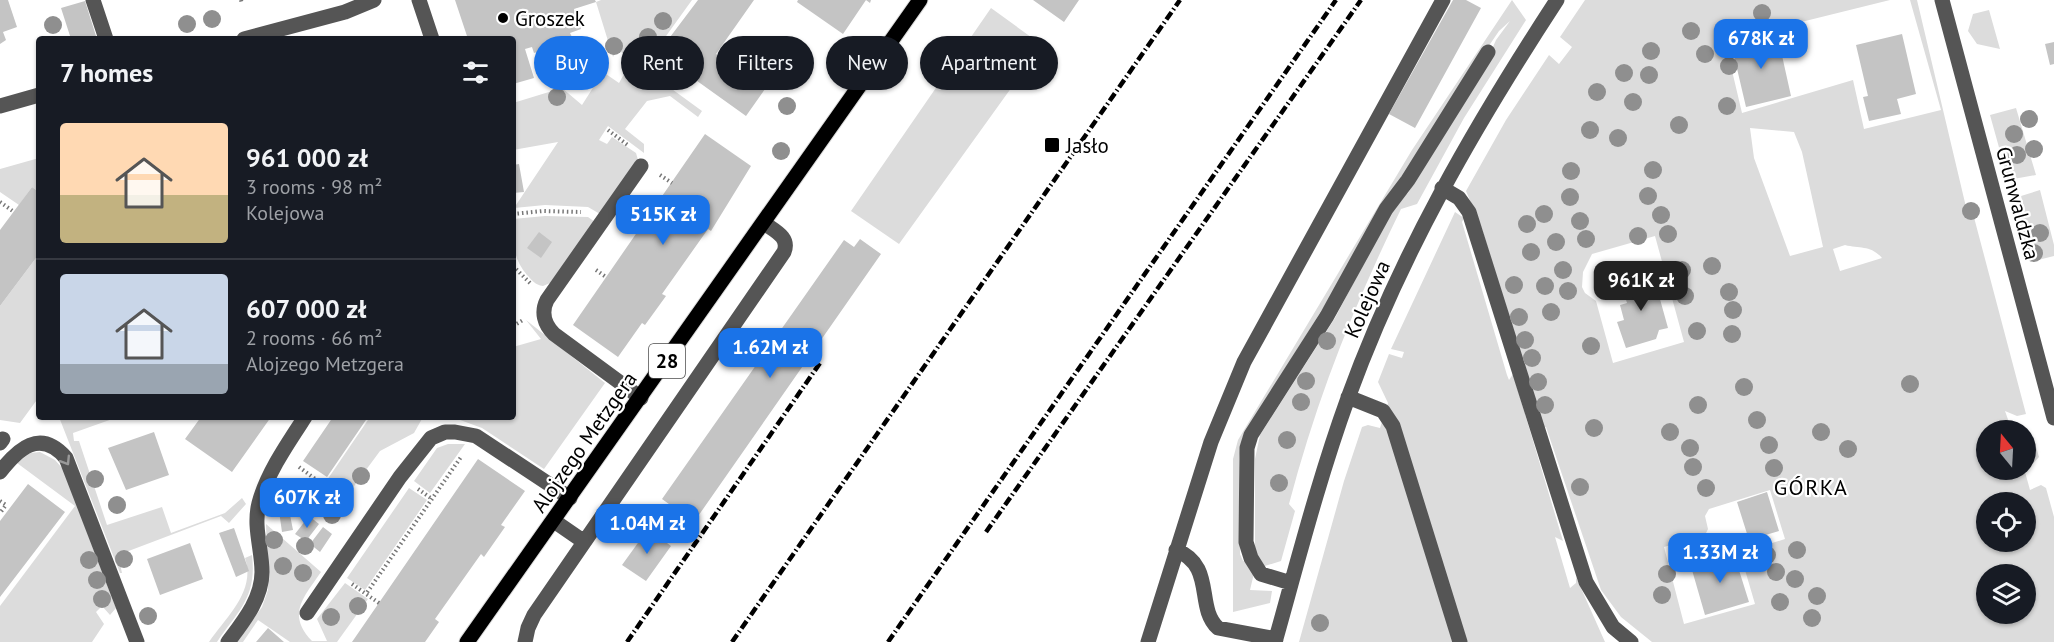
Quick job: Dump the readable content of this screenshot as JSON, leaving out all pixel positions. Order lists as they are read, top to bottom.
{
  "streets": {
    "main road": ["28", "Alojzego Metzgera"],
    "street": ["Grunwaldzka", "Kolejowa"]
  },
  "districts": ["GÓRKA"],
  "places": {
    "other": ["Groszek"],
    "transit": ["Jasło"]
  },
  "north": "top",
  "page": {
    "price": [
      "678K zł",
      "515K zł",
      "961K zł",
      "1.62M zł",
      "607K zł",
      "1.04M zł",
      "1.33M zł"
    ],
    "chip": [
      "Buy",
      "Rent",
      "Filters",
      "New",
      "Apartment"
    ],
    "heading": "7 homes",
    "list": [
      {
        "name": "961 000 zł",
        "note": "3 rooms · 98 m² · Kolejowa"
      },
      {
        "name": "607 000 zł",
        "note": "2 rooms · 66 m² · Alojzego Metzgera"
      }
    ]
  }
}
